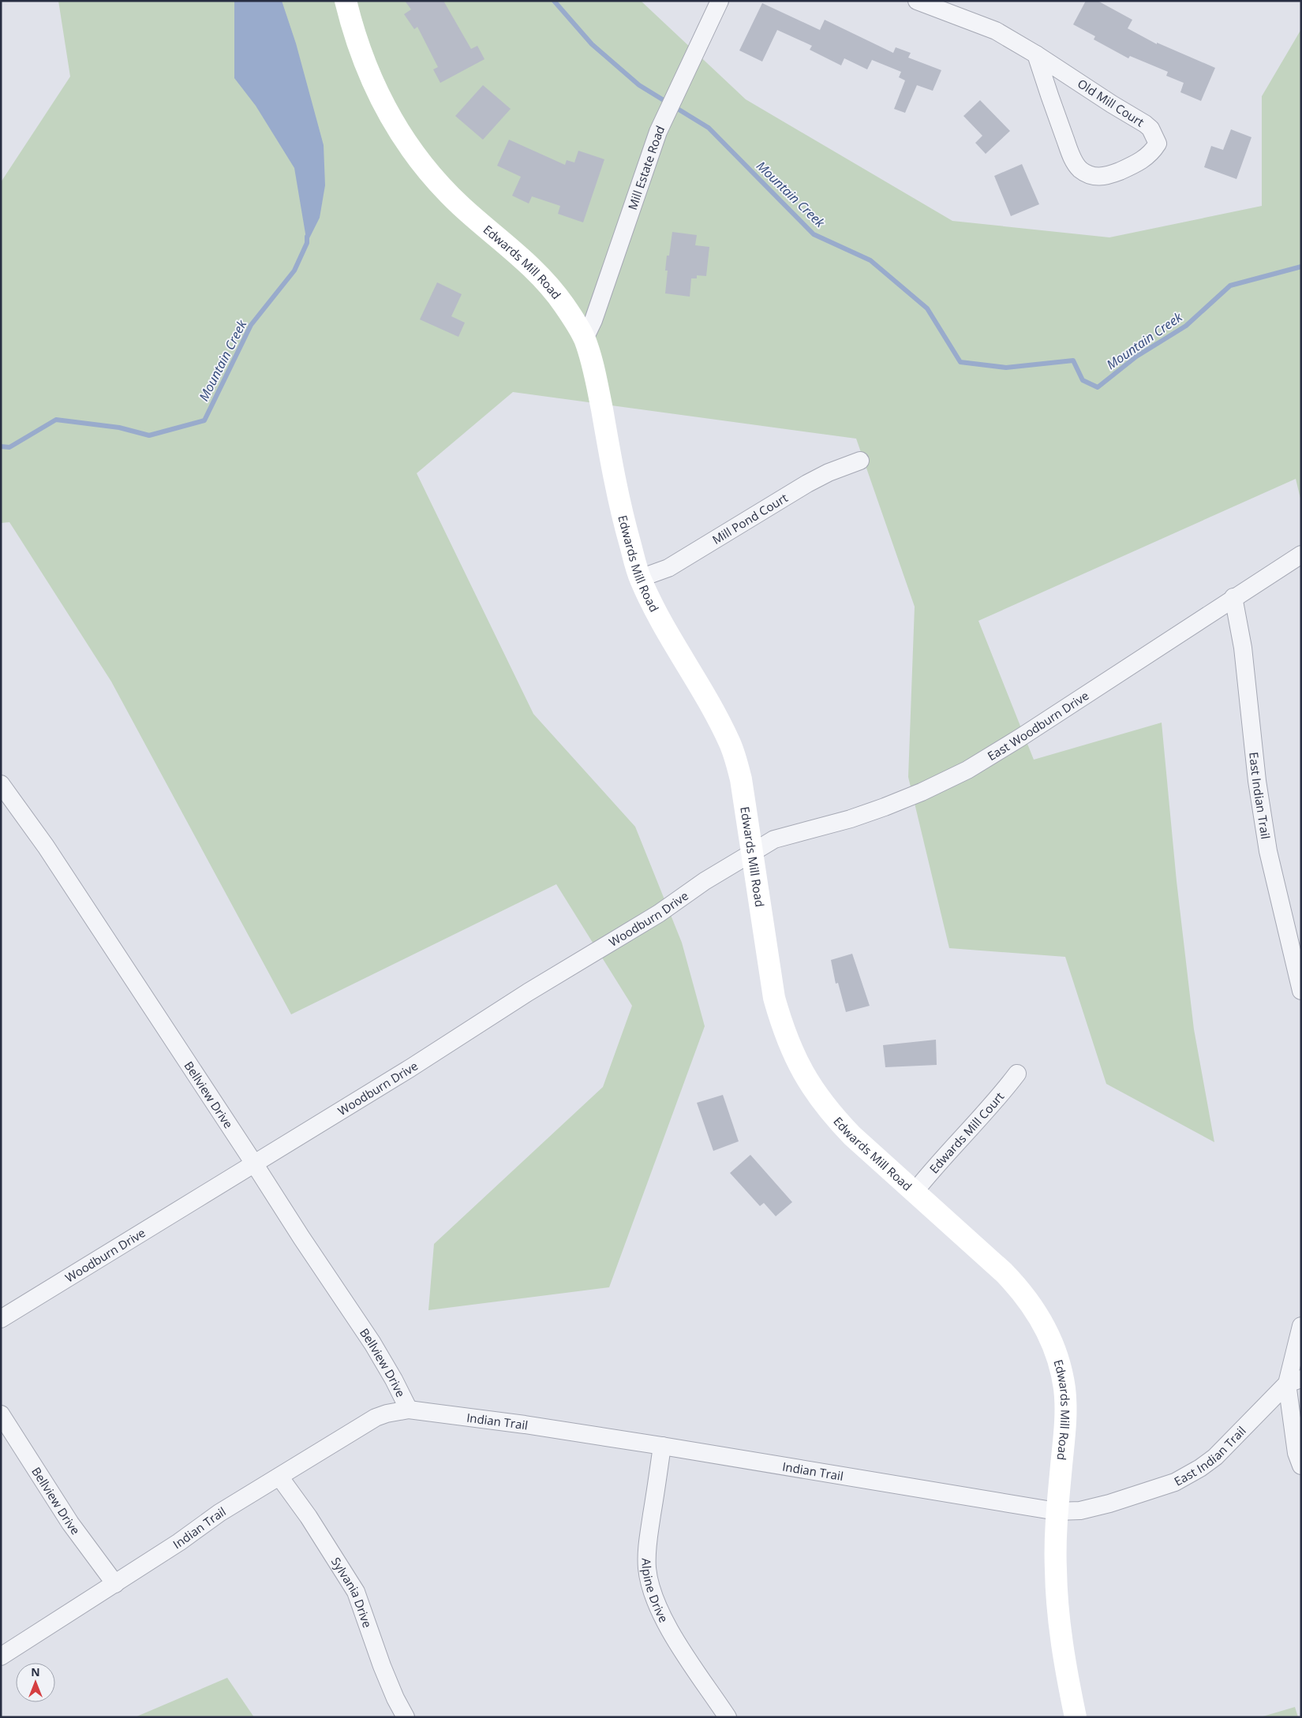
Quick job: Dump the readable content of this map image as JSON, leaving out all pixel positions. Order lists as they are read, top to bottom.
{
  "streets": {
    "street": [
      "Old Mill Court",
      "Mill Estate Road",
      "Edwards Mill Road",
      "Mill Pond Court",
      "East Woodburn Drive",
      "East Indian Trail",
      "Woodburn Drive",
      "Bellview Drive",
      "Edwards Mill Court",
      "Indian Trail",
      "Alpine Drive",
      "Sylvania Drive"
    ]
  },
  "crossings": [
    ["Mill Estate Road", "Edwards Mill Road"],
    ["Edwards Mill Road", "Mill Pond Court"],
    ["Edwards Mill Road", "East Woodburn Drive"],
    ["Edwards Mill Road", "East Indian Trail"],
    ["Edwards Mill Road", "Woodburn Drive"],
    ["Edwards Mill Road", "Edwards Mill Court"],
    ["Edwards Mill Road", "Indian Trail"],
    ["East Woodburn Drive", "East Indian Trail"],
    ["East Woodburn Drive", "Woodburn Drive"],
    ["East Indian Trail", "Indian Trail"],
    ["Woodburn Drive", "Bellview Drive"],
    ["Bellview Drive", "Indian Trail"],
    ["Indian Trail", "Alpine Drive"],
    ["Indian Trail", "Sylvania Drive"]
  ],
  "water": ["Mountain Creek"],
  "north": "top"
}
